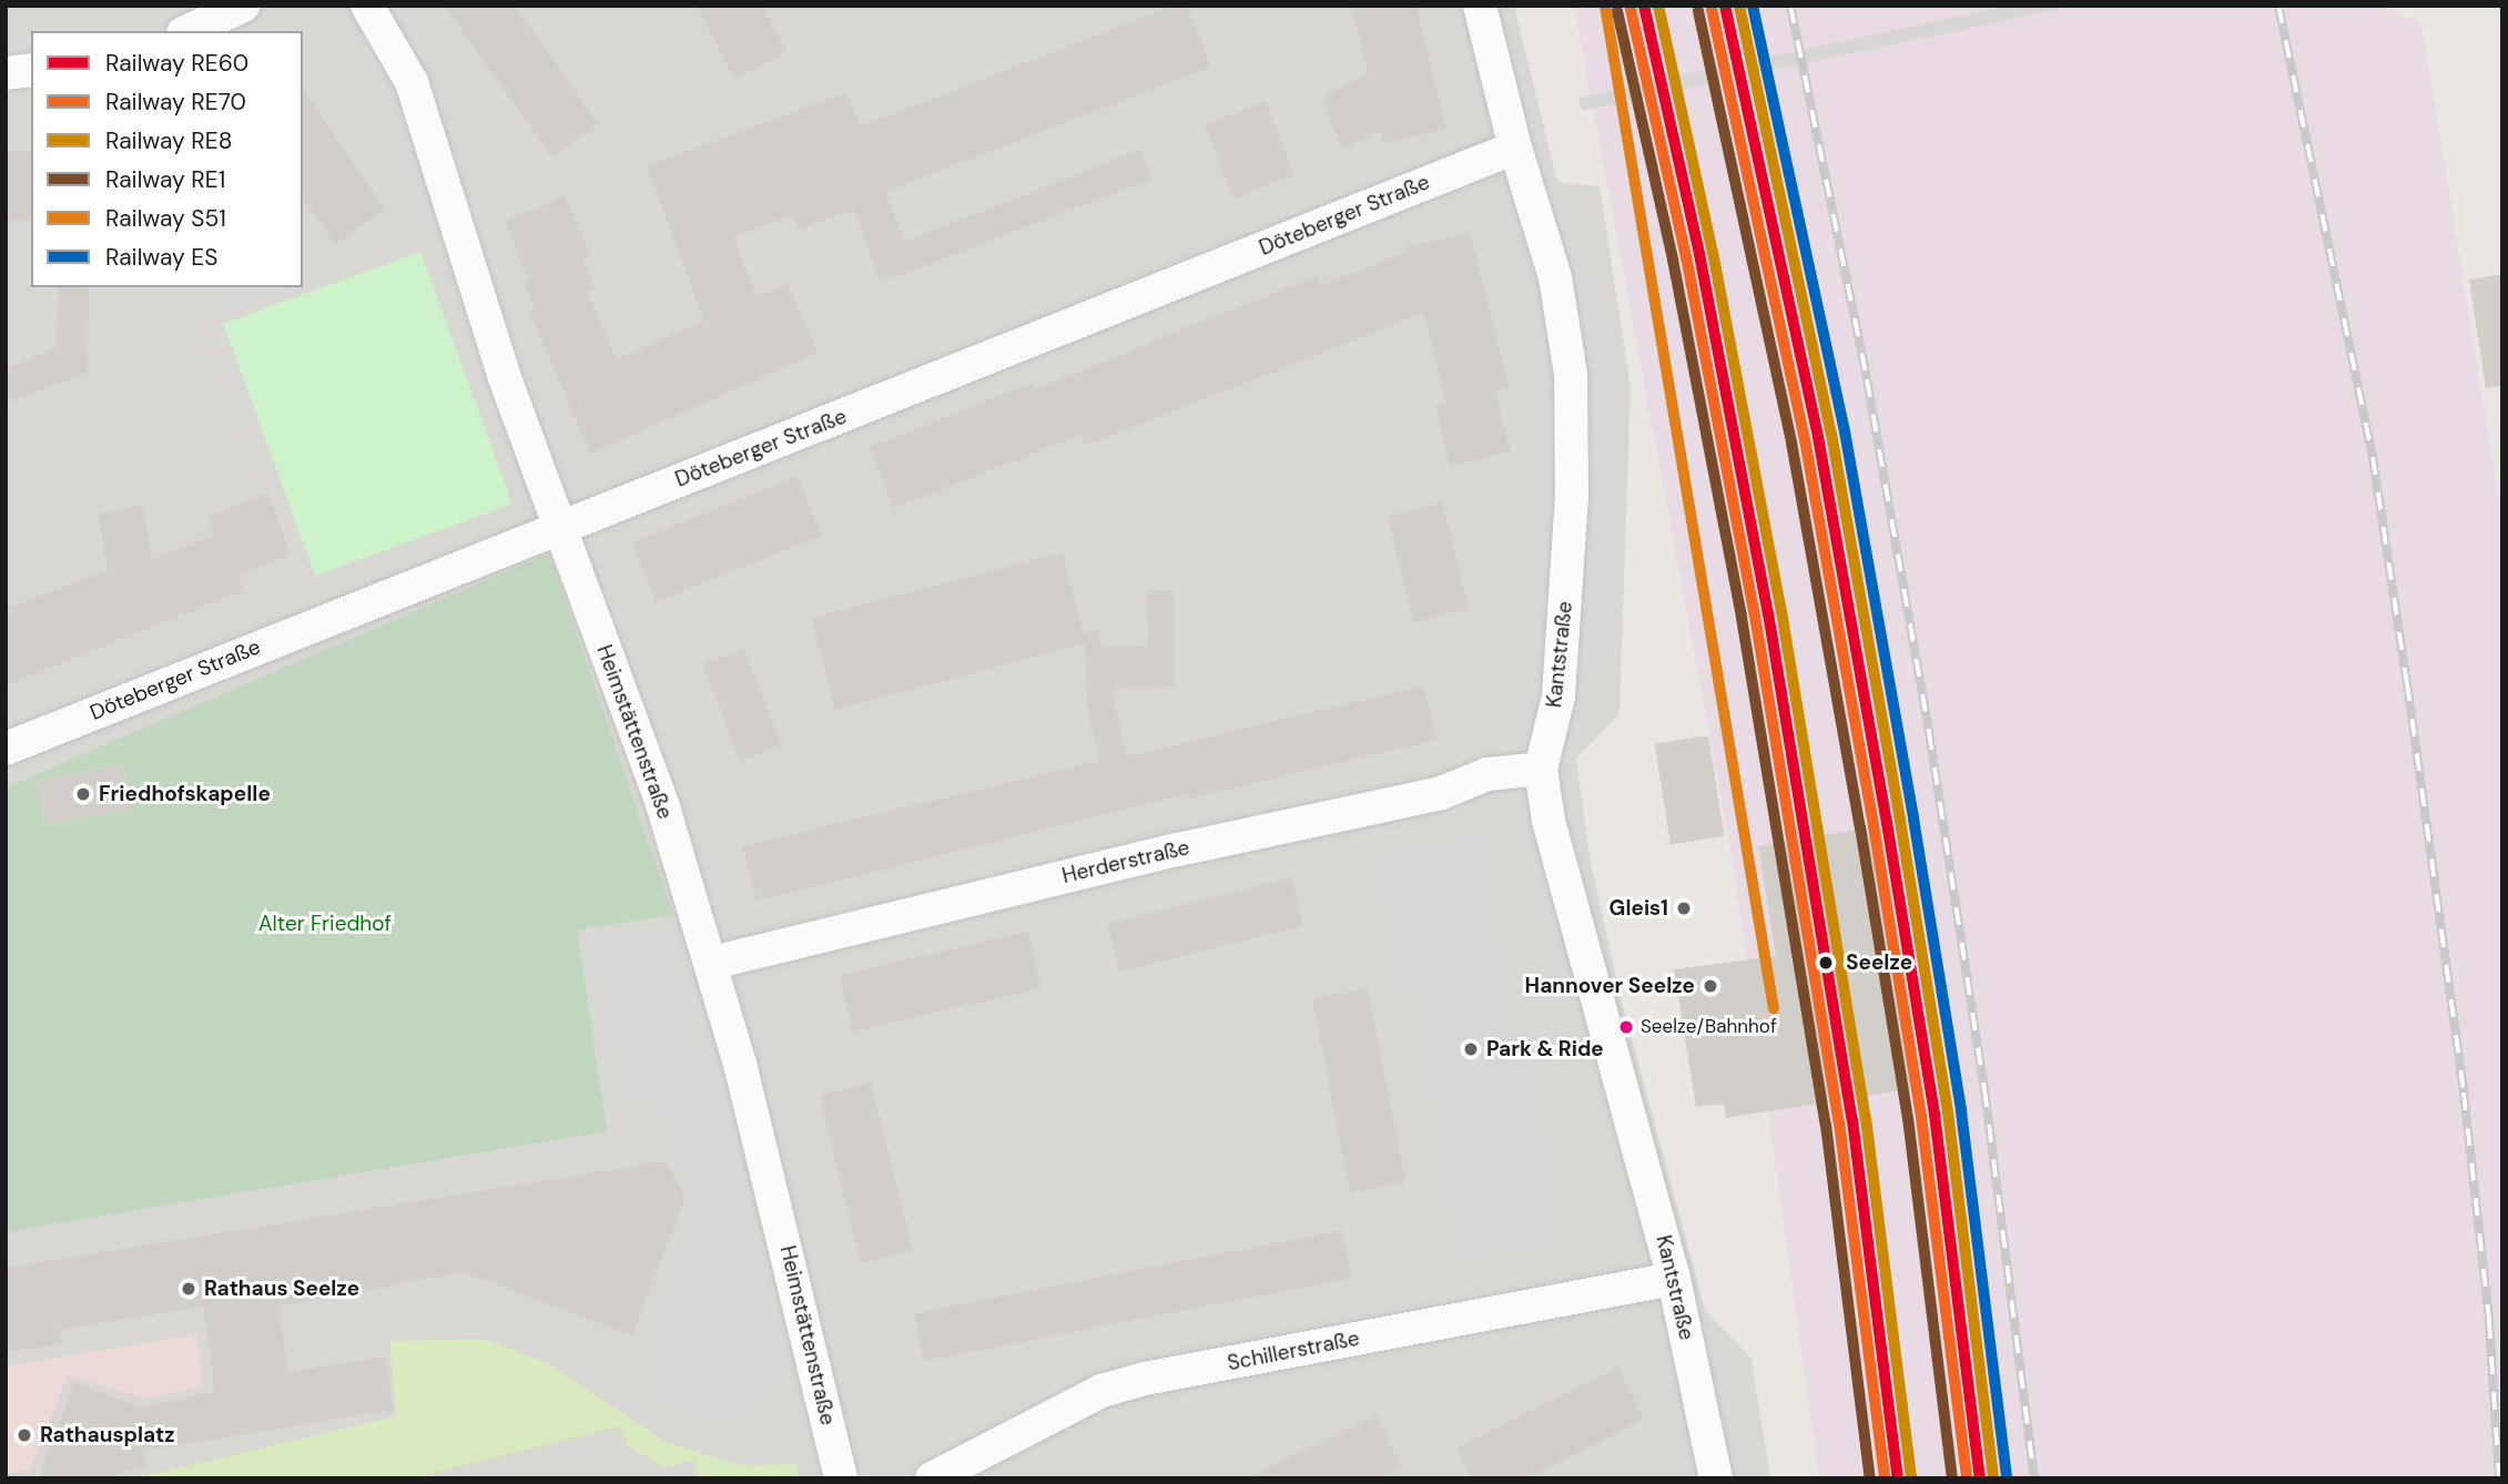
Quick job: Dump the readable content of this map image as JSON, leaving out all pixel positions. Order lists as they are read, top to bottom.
{
  "streets": {
    "street": [
      "Döteberger Straße",
      "Kantstraße",
      "Heimstättenstraße",
      "Herderstraße",
      "Schillerstraße"
    ]
  },
  "crossings": [
    ["Döteberger Straße", "Kantstraße"],
    ["Döteberger Straße", "Heimstättenstraße"],
    ["Kantstraße", "Herderstraße"],
    ["Kantstraße", "Schillerstraße"],
    ["Heimstättenstraße", "Herderstraße"]
  ],
  "parks": ["Alter Friedhof"],
  "places": [
    "Friedhofskapelle",
    "Gleis1",
    "Seelze",
    "Hannover Seelze",
    "Seelze/Bahnhof",
    "Park & Ride",
    "Rathaus Seelze",
    "Rathausplatz"
  ],
  "lines": [
    "rail line RE60",
    "rail line RE8",
    "rail line S51",
    "rail line ES",
    "rail line RE70",
    "rail line RE1"
  ],
  "legend": [
    "Railway RE60",
    "Railway RE70",
    "Railway RE8",
    "Railway RE1",
    "Railway S51",
    "Railway ES"
  ]
}
